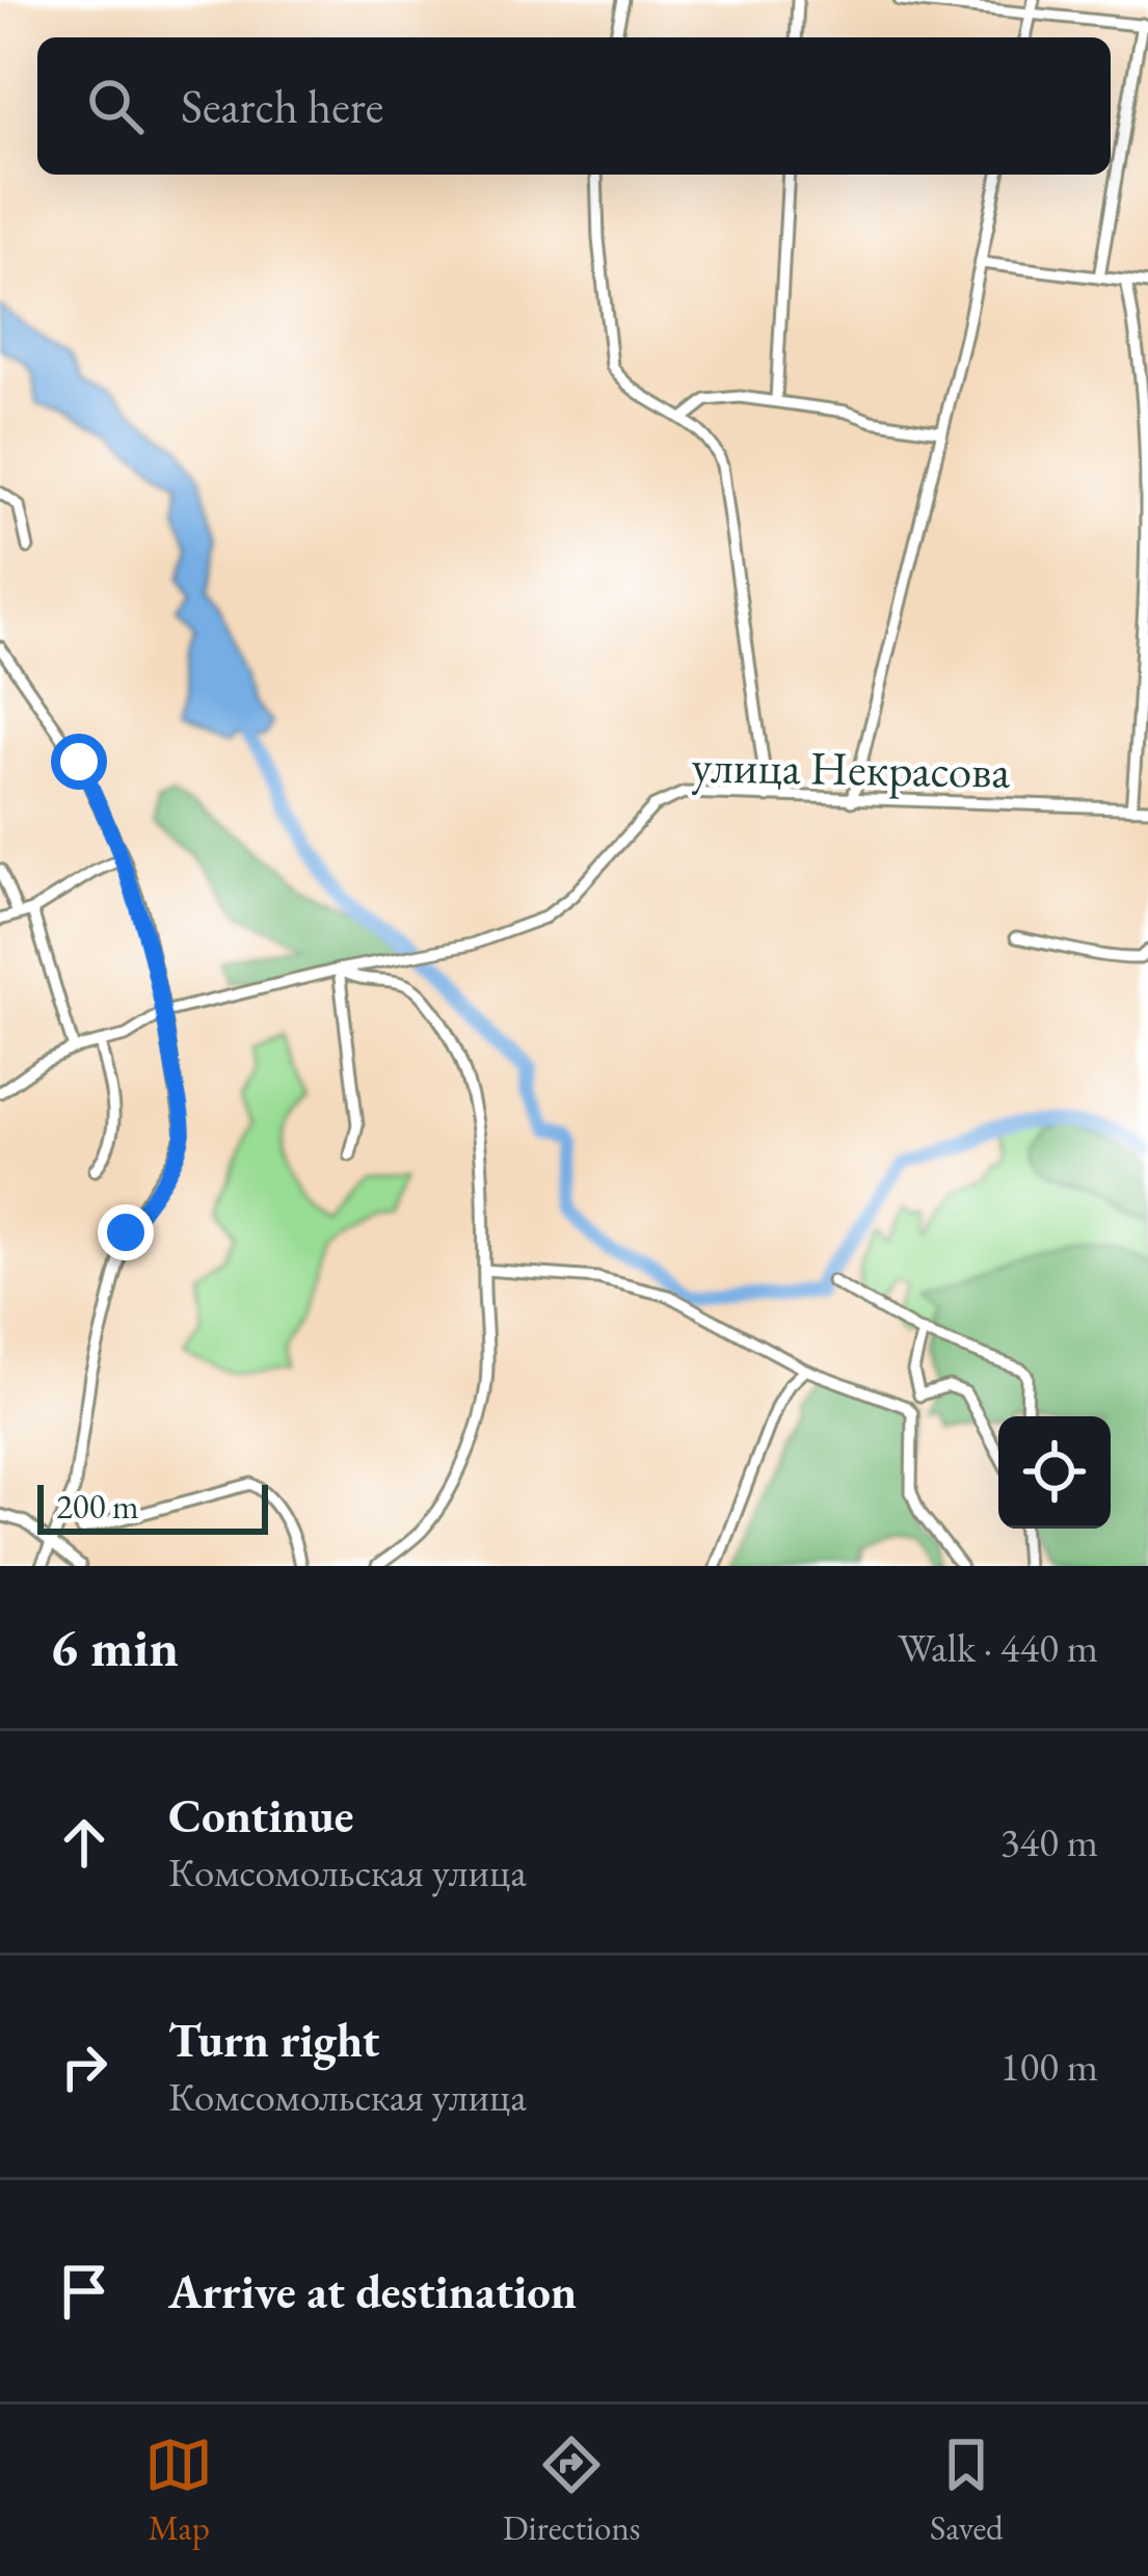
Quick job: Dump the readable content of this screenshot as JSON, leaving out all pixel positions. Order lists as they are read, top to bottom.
{
  "streets": {
    "street": ["улица Некрасова"]
  },
  "scale_bar": "200 m",
  "page": {
    "search": "Search here",
    "scale": "200 m",
    "heading": ["6 min", "Walk · 440 m"],
    "list": [
      ["Continue", "Комсомольская улица", "340 m"],
      ["Turn right", "Комсомольская улица", "100 m"],
      "Arrive at destination"
    ],
    "nav": ["Map", "Directions", "Saved"]
  }
}
